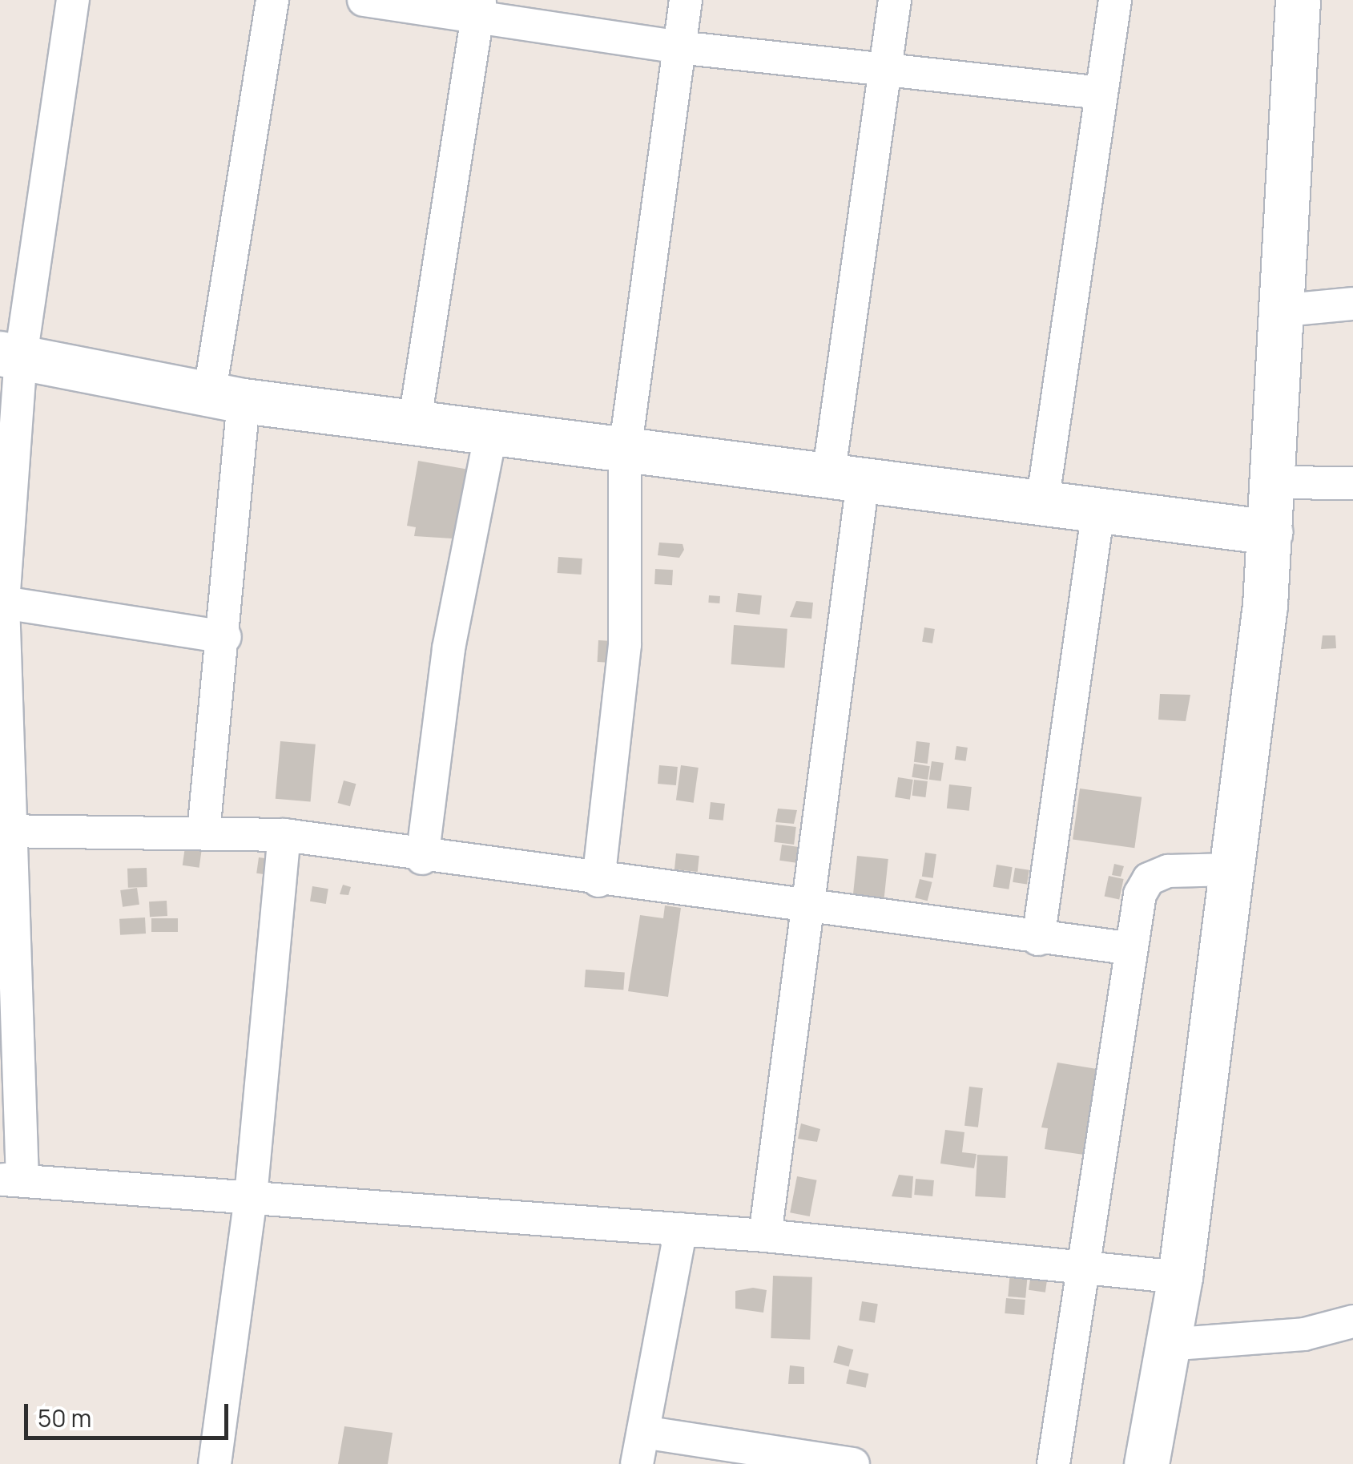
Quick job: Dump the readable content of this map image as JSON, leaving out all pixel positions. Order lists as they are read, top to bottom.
{
  "scale_bar": "50 m"
}
